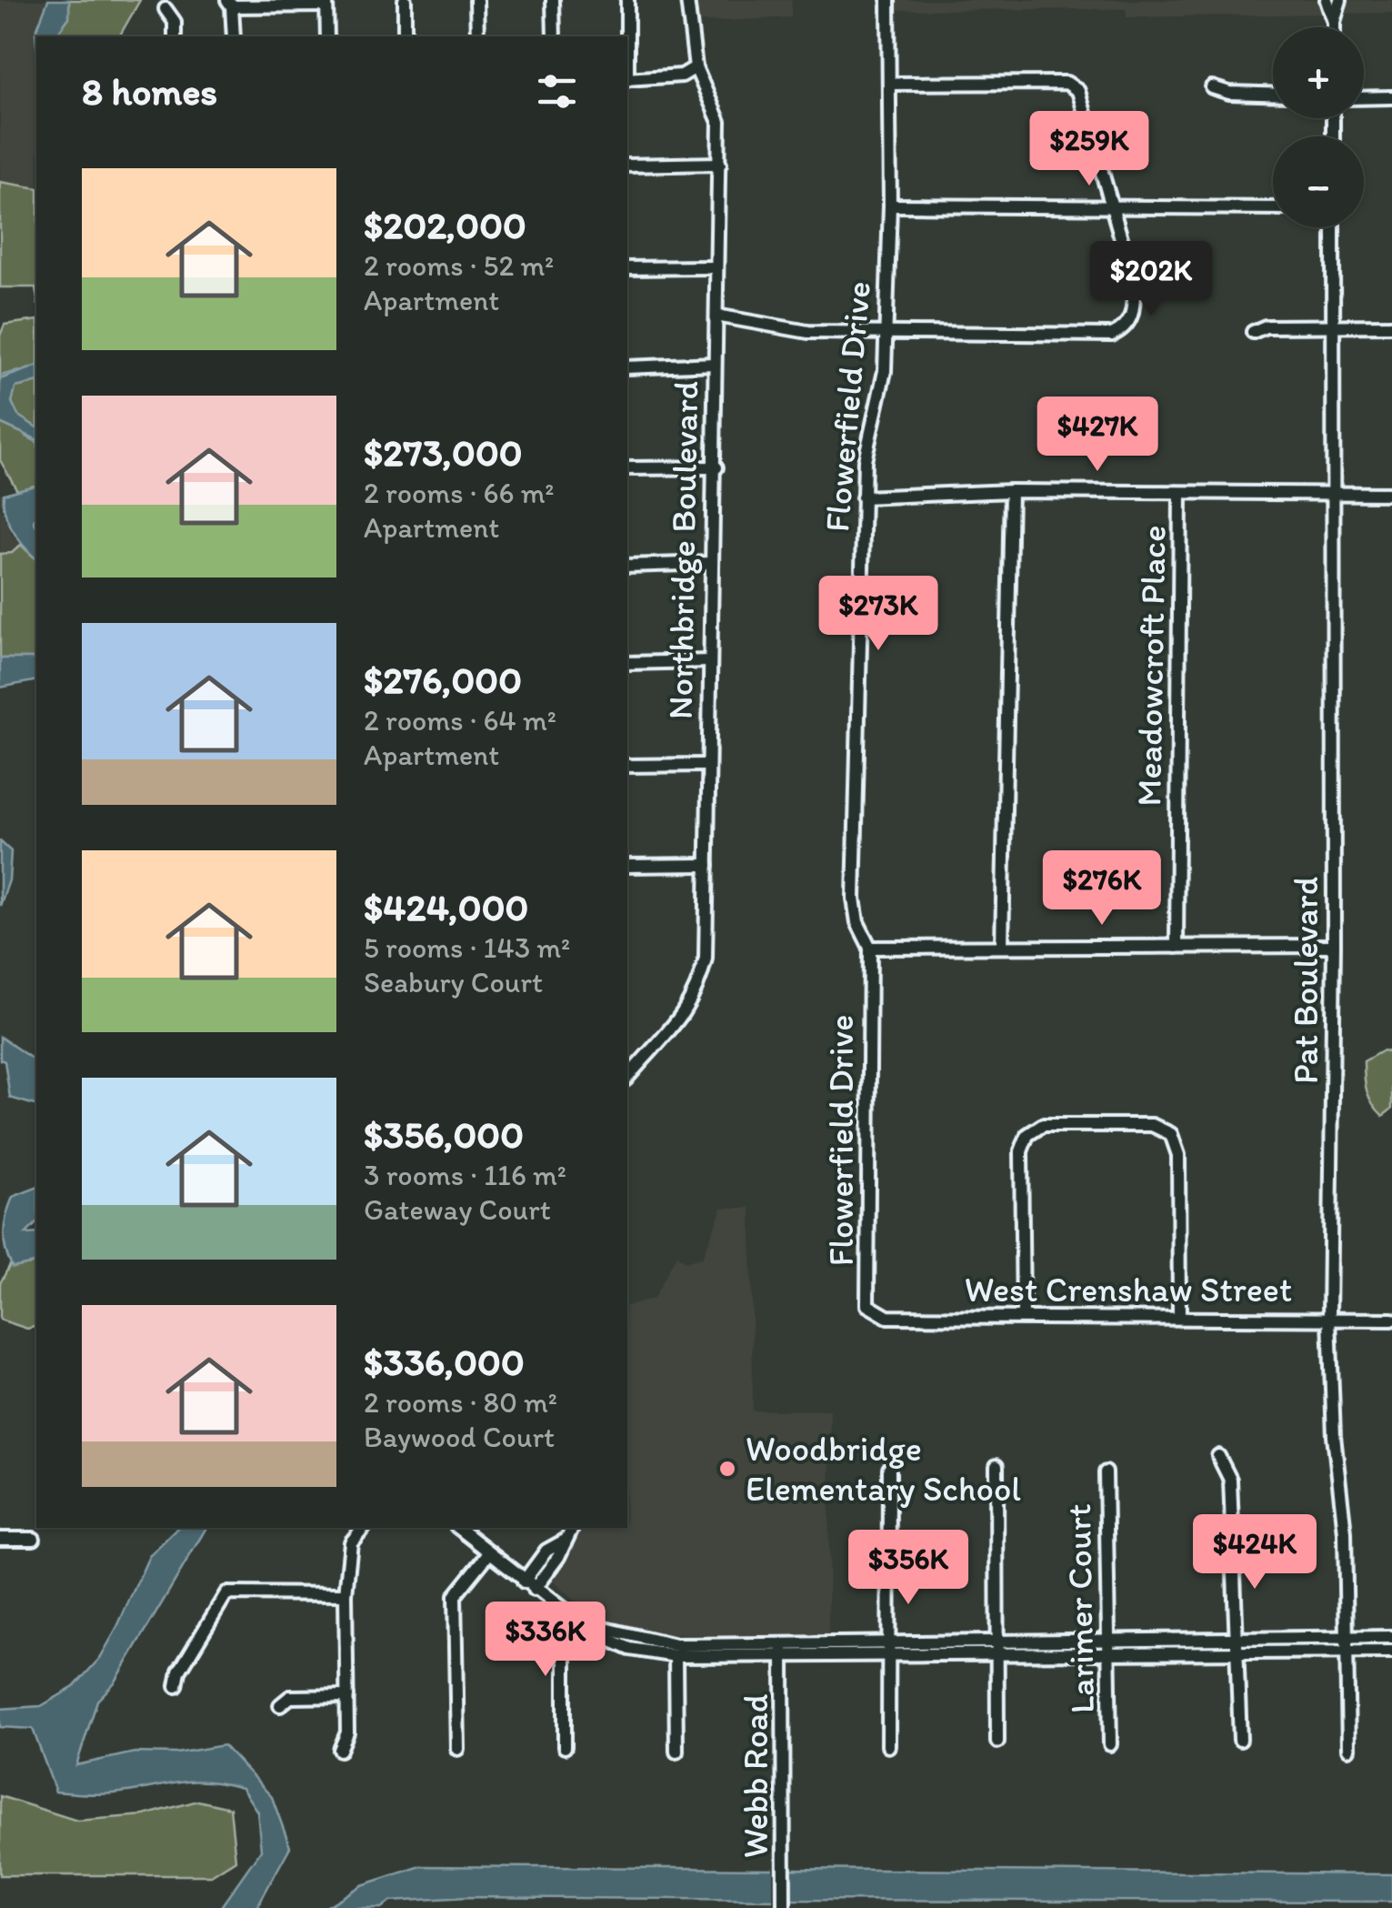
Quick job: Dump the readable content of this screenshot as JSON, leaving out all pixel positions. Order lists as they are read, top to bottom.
{
  "streets": {
    "street": [
      "Flowerfield Drive",
      "Northbridge Boulevard",
      "Meadowcroft Place",
      "Pat Boulevard",
      "West Crenshaw Street",
      "Larimer Court",
      "Webb Road"
    ]
  },
  "crossings": [
    ["Flowerfield Drive", "West Crenshaw Street"],
    ["Pat Boulevard", "West Crenshaw Street"]
  ],
  "places": ["Woodbridge Elementary School"],
  "page": {
    "map_buttons": ["+", "−"],
    "heading": "8 homes",
    "price": [
      "$259K",
      "$202K",
      "$427K",
      "$273K",
      "$276K",
      "$424K",
      "$356K",
      "$336K"
    ],
    "list": [
      {
        "name": "$202,000",
        "note": "2 rooms · 52 m² · Apartment"
      },
      {
        "name": "$273,000",
        "note": "2 rooms · 66 m² · Apartment"
      },
      {
        "name": "$276,000",
        "note": "2 rooms · 64 m² · Apartment"
      },
      {
        "name": "$424,000",
        "note": "5 rooms · 143 m² · Seabury Court"
      },
      {
        "name": "$356,000",
        "note": "3 rooms · 116 m² · Gateway Court"
      },
      {
        "name": "$336,000",
        "note": "2 rooms · 80 m² · Baywood Court"
      }
    ]
  }
}
